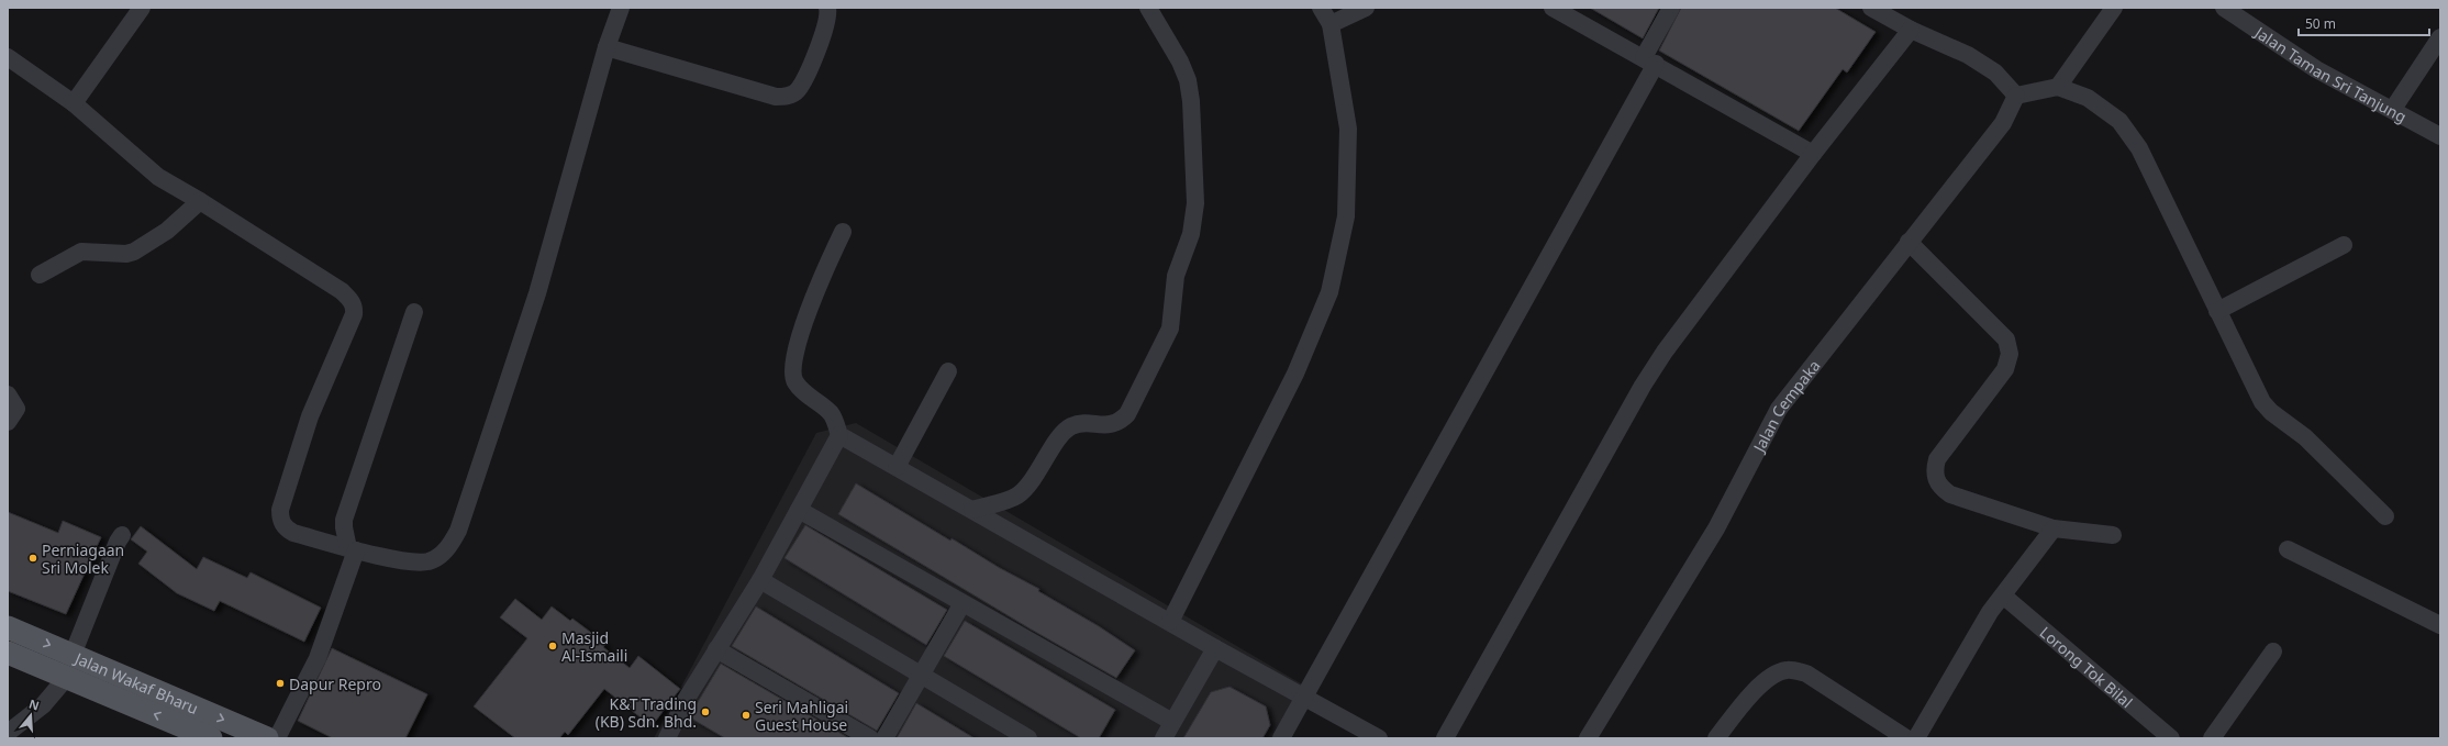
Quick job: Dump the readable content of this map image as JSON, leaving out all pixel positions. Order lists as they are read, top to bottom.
{
  "streets": {
    "main road": ["Jalan Wakaf Bharu"],
    "street": ["Jalan Taman Sri Tanjung", "Jalan Cempaka", "Lorong Tok Bilal"]
  },
  "places": [
    "Perniagaan Sri Molek",
    "Masjid Al-Ismaili",
    "Dapur Repro",
    "K&T Trading (KB) Sdn. Bhd.",
    "Seri Mahligai Guest House"
  ],
  "scale_bar": "50 m",
  "north": "top"
}
